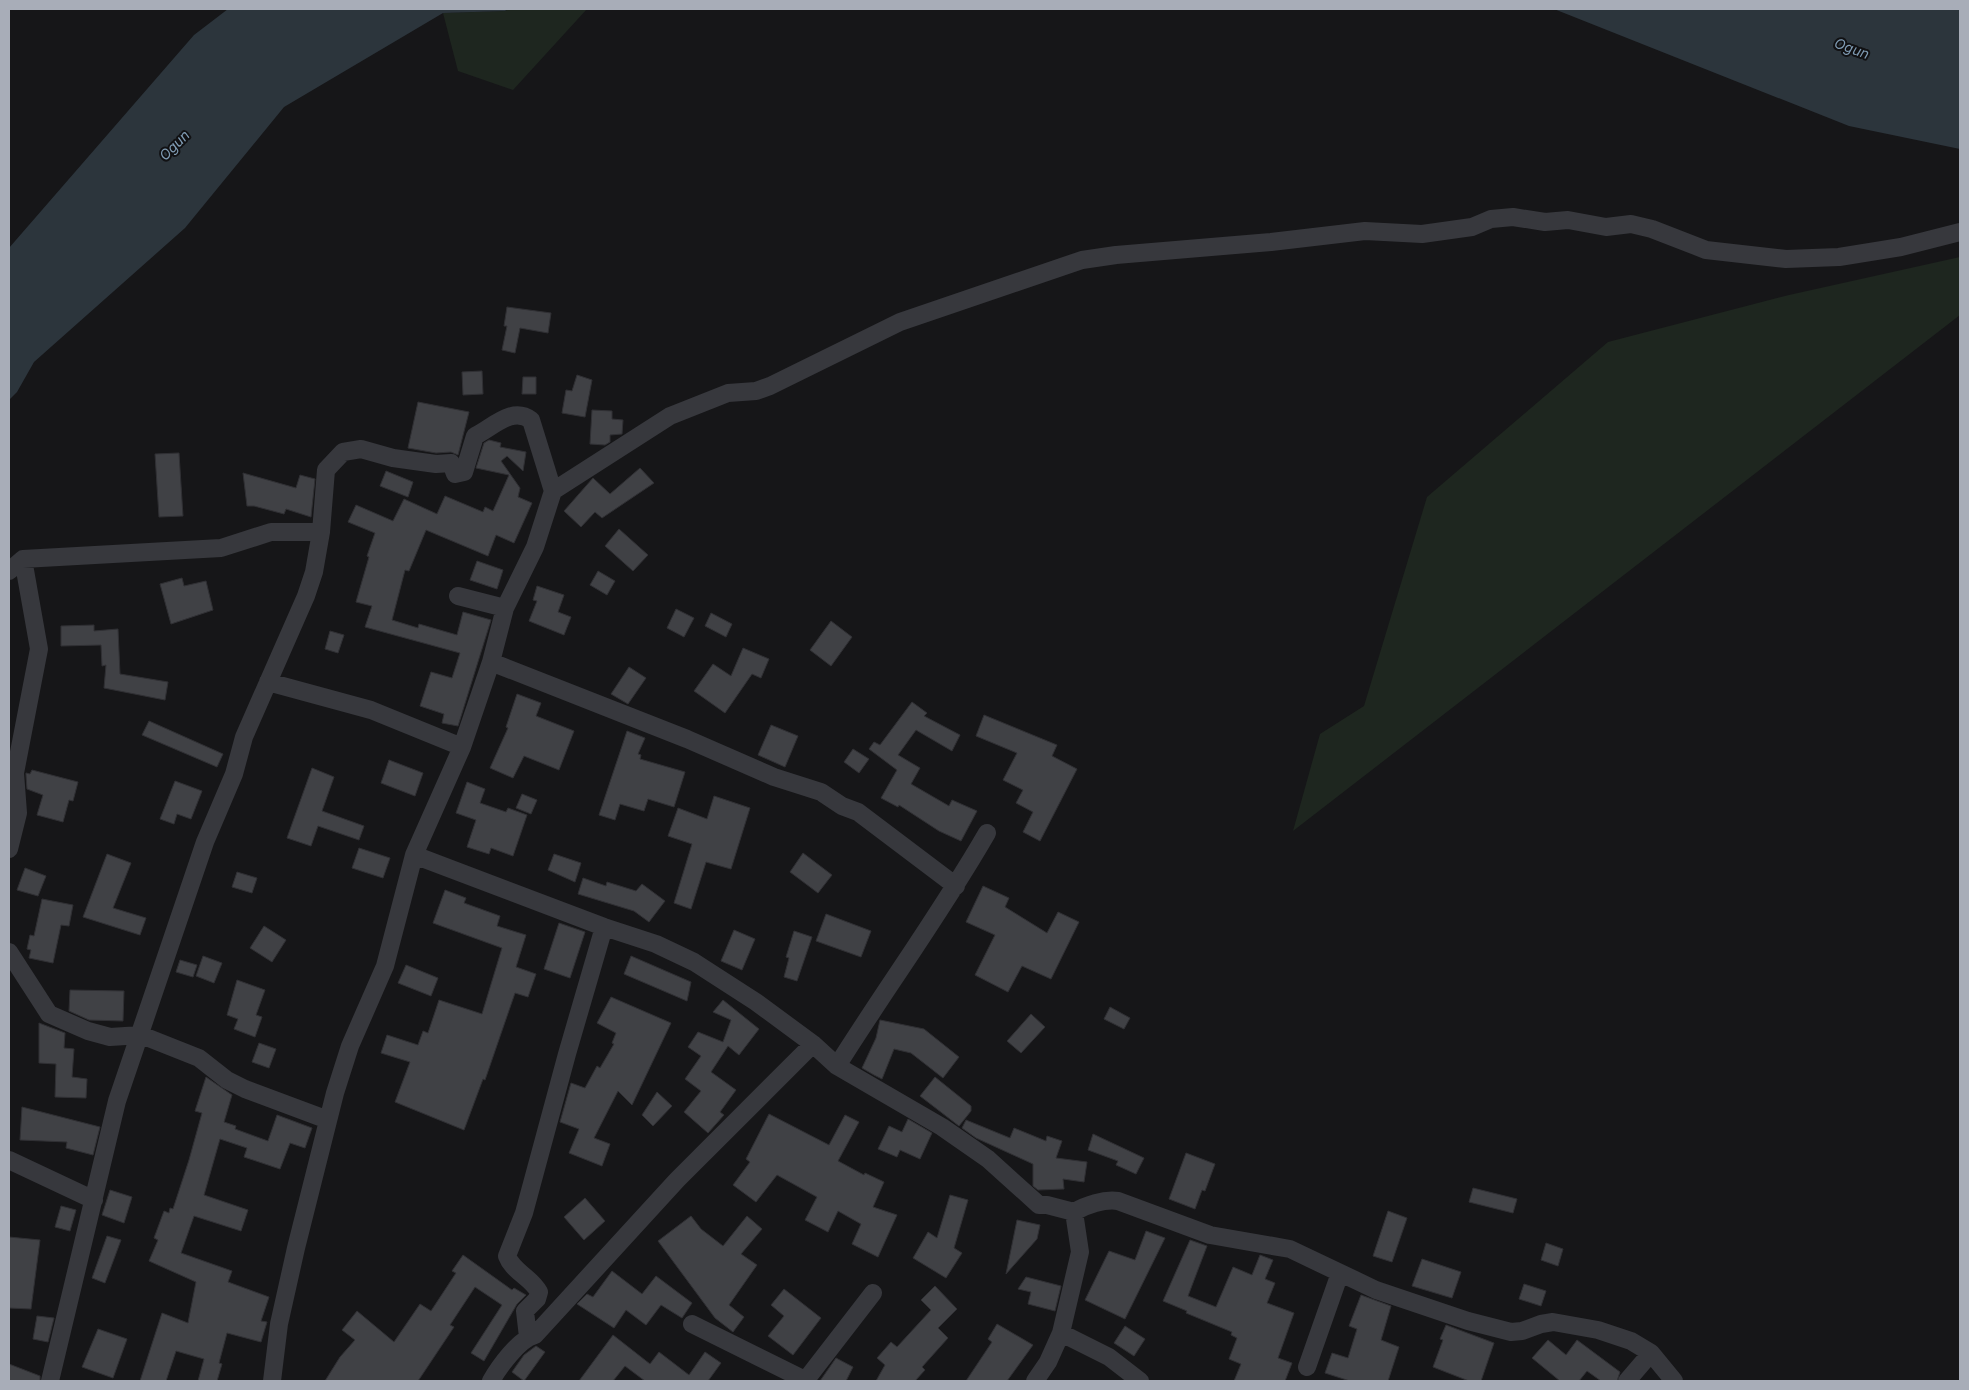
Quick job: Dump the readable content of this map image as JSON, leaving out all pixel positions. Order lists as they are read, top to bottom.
{
  "water": ["Ogun"]
}
